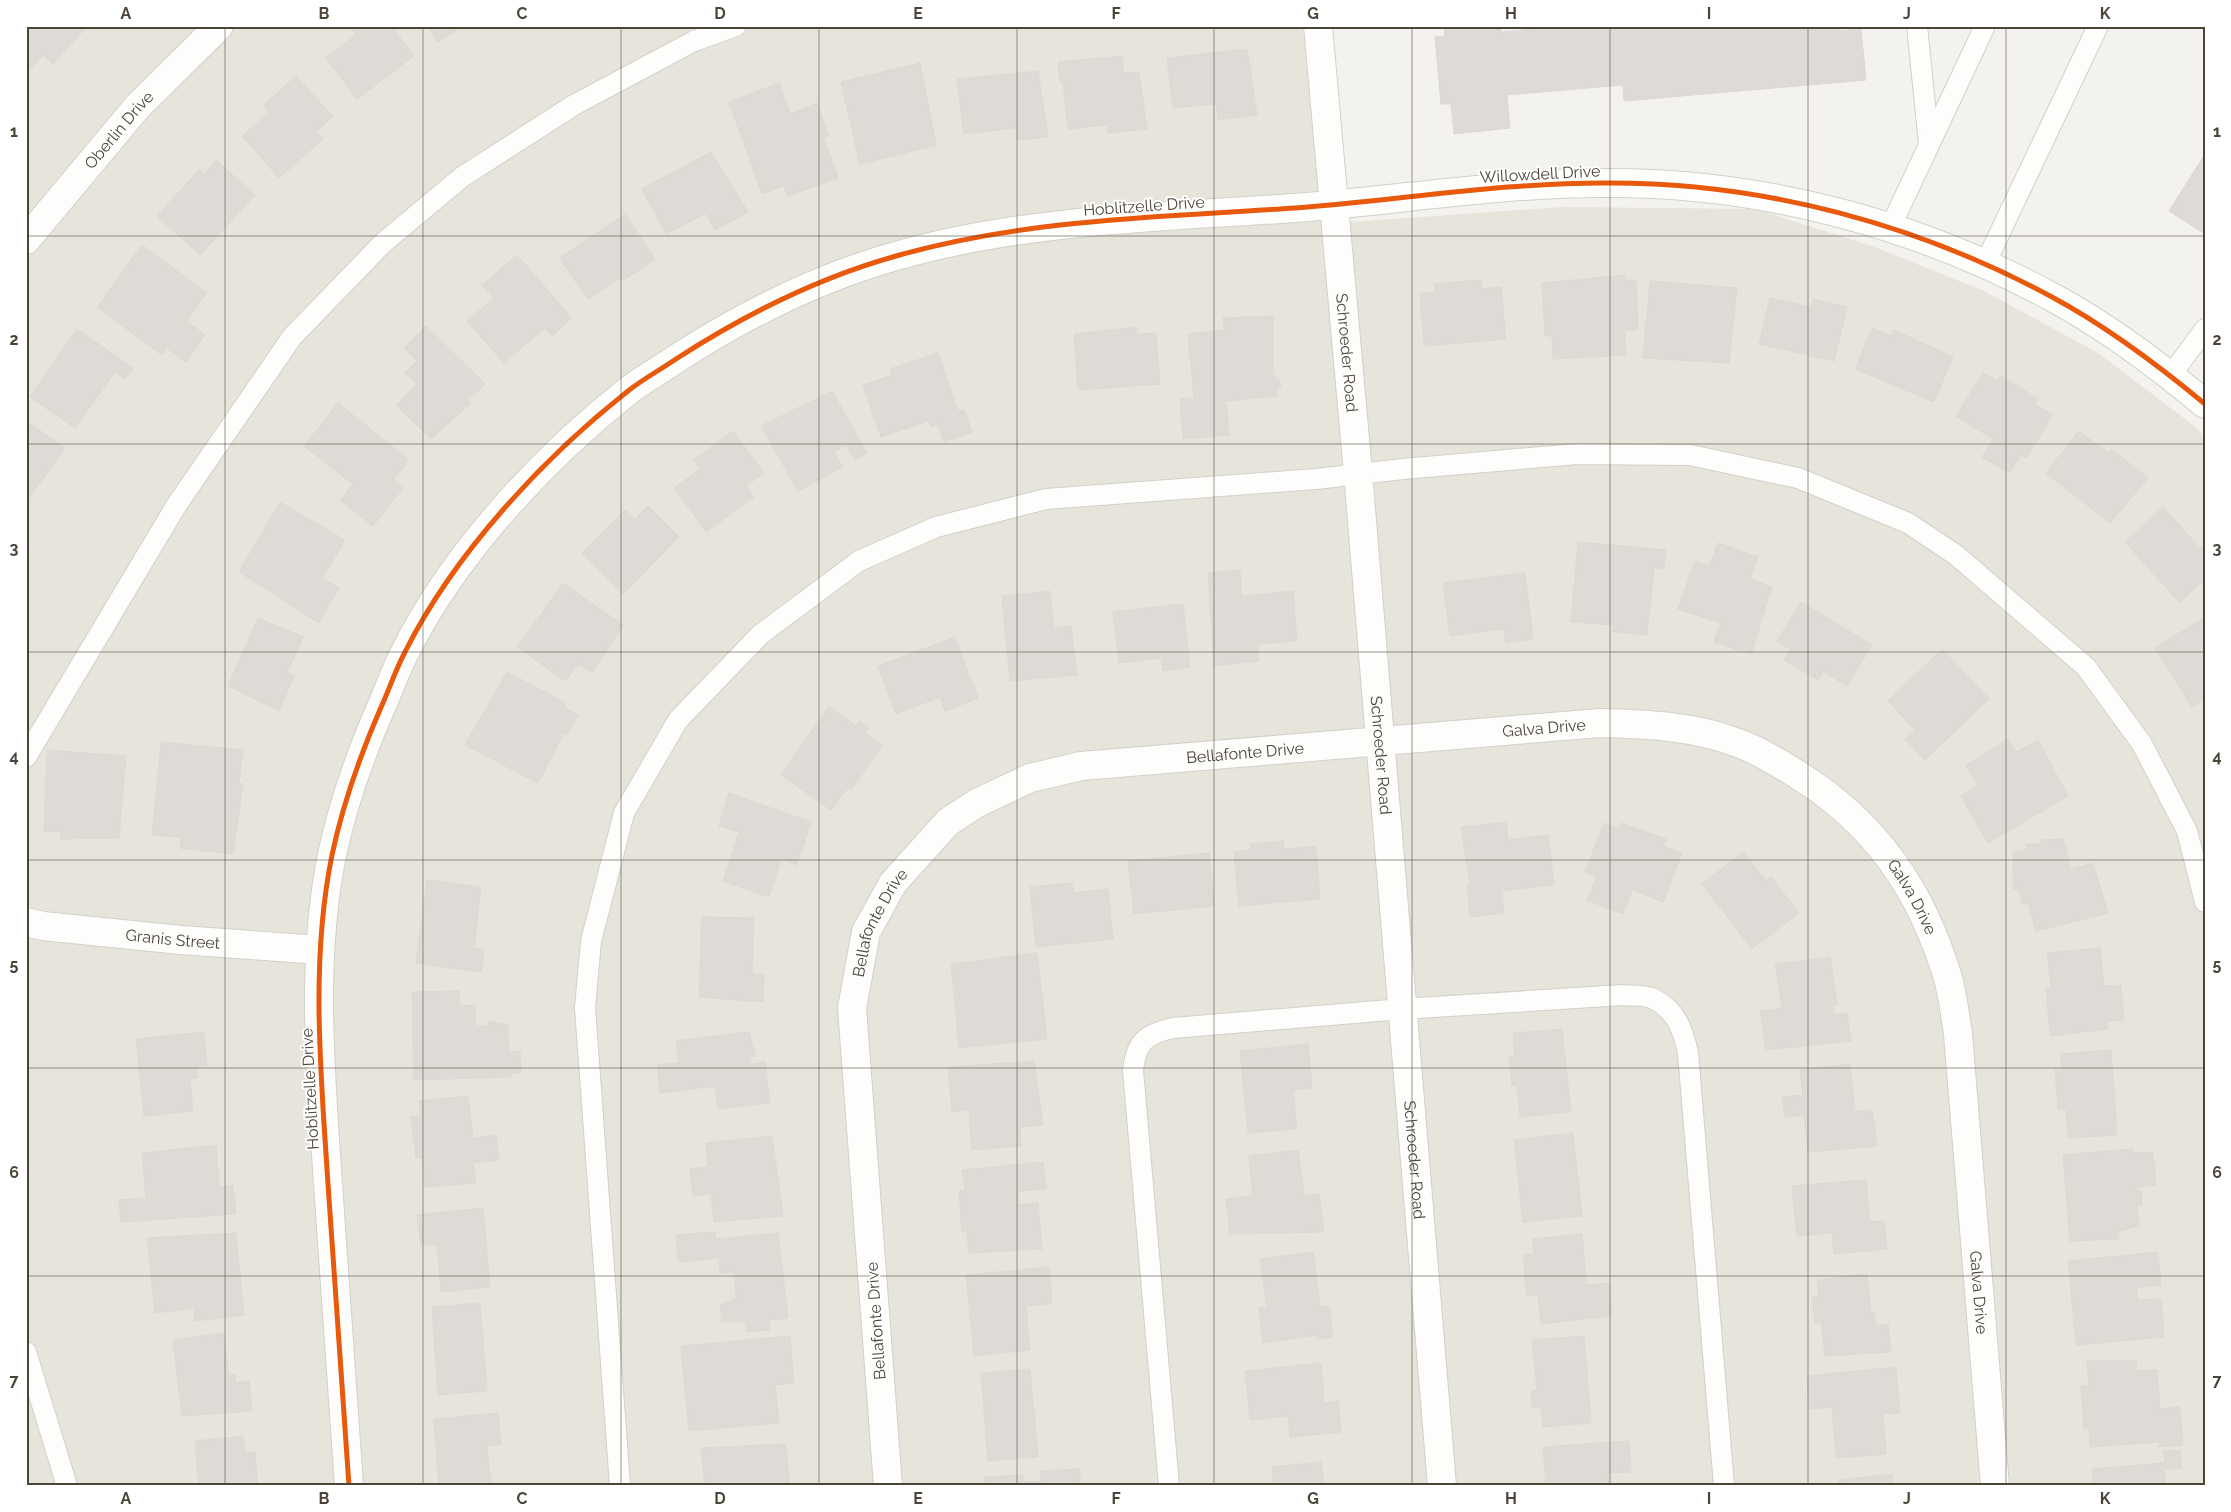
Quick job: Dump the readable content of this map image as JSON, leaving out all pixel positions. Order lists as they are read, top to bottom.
{
  "streets": {
    "street": [
      "Oberlin Drive",
      "Willowdell Drive",
      "Hoblitzelle Drive",
      "Schroeder Road",
      "Galva Drive",
      "Bellafonte Drive",
      "Granis Street"
    ]
  },
  "crossings": [
    ["Willowdell Drive", "Hoblitzelle Drive"],
    ["Willowdell Drive", "Schroeder Road"],
    ["Hoblitzelle Drive", "Schroeder Road"],
    ["Hoblitzelle Drive", "Granis Street"],
    ["Schroeder Road", "Galva Drive"],
    ["Schroeder Road", "Bellafonte Drive"],
    ["Galva Drive", "Bellafonte Drive"]
  ],
  "grid": {
    "columns": [
      "A",
      "B",
      "C",
      "D",
      "E",
      "F",
      "G",
      "H",
      "I",
      "J",
      "K"
    ],
    "rows": [
      "1",
      "2",
      "3",
      "4",
      "5",
      "6",
      "7"
    ]
  }
}
